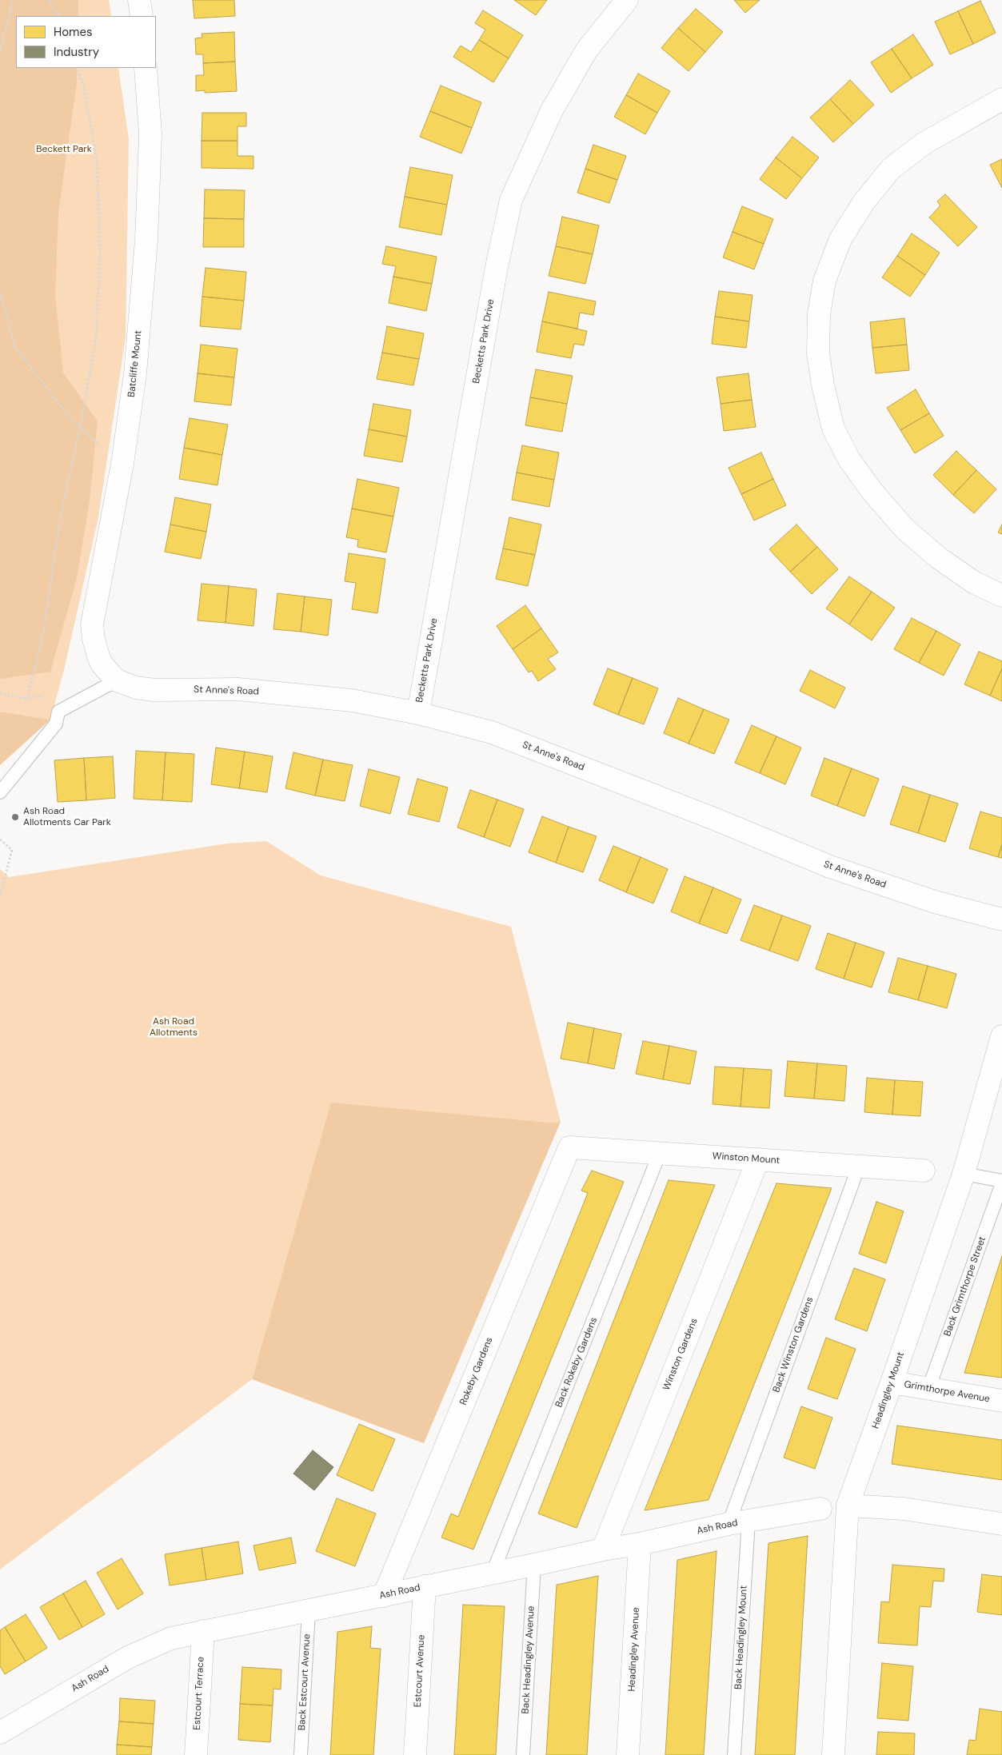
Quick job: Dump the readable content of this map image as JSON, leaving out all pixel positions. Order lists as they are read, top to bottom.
{
  "streets": {
    "street": [
      "Becketts Park Drive",
      "Batcliffe Mount",
      "St Anne's Road",
      "Winston Mount",
      "Winston Gardens",
      "Rokeby Gardens",
      "Headingley Mount",
      "Grimthorpe Avenue",
      "Ash Road",
      "Headingley Avenue",
      "Estcourt Avenue",
      "Estcourt Terrace"
    ],
    "lane": [
      "Back Grimthorpe Street",
      "Back Winston Gardens",
      "Back Rokeby Gardens",
      "Back Headingley Mount",
      "Back Headingley Avenue",
      "Back Estcourt Avenue"
    ]
  },
  "crossings": [
    ["Becketts Park Drive", "St Anne's Road"],
    ["Batcliffe Mount", "St Anne's Road"],
    ["Winston Mount", "Back Winston Gardens"],
    ["Winston Mount", "Winston Gardens"],
    ["Winston Mount", "Back Rokeby Gardens"],
    ["Winston Mount", "Rokeby Gardens"],
    ["Back Grimthorpe Street", "Headingley Mount"],
    ["Back Grimthorpe Street", "Grimthorpe Avenue"],
    ["Back Winston Gardens", "Ash Road"],
    ["Back Winston Gardens", "Back Headingley Mount"],
    ["Winston Gardens", "Ash Road"],
    ["Back Rokeby Gardens", "Ash Road"],
    ["Rokeby Gardens", "Ash Road"],
    ["Headingley Mount", "Grimthorpe Avenue"],
    ["Ash Road", "Back Headingley Mount"],
    ["Ash Road", "Headingley Avenue"],
    ["Ash Road", "Back Headingley Avenue"],
    ["Ash Road", "Estcourt Avenue"],
    ["Ash Road", "Back Estcourt Avenue"],
    ["Ash Road", "Estcourt Terrace"]
  ],
  "parks": ["Beckett Park", "Ash Road Allotments"],
  "places": ["Ash Road Allotments Car Park"],
  "legend": ["Homes", "Industry"]
}
